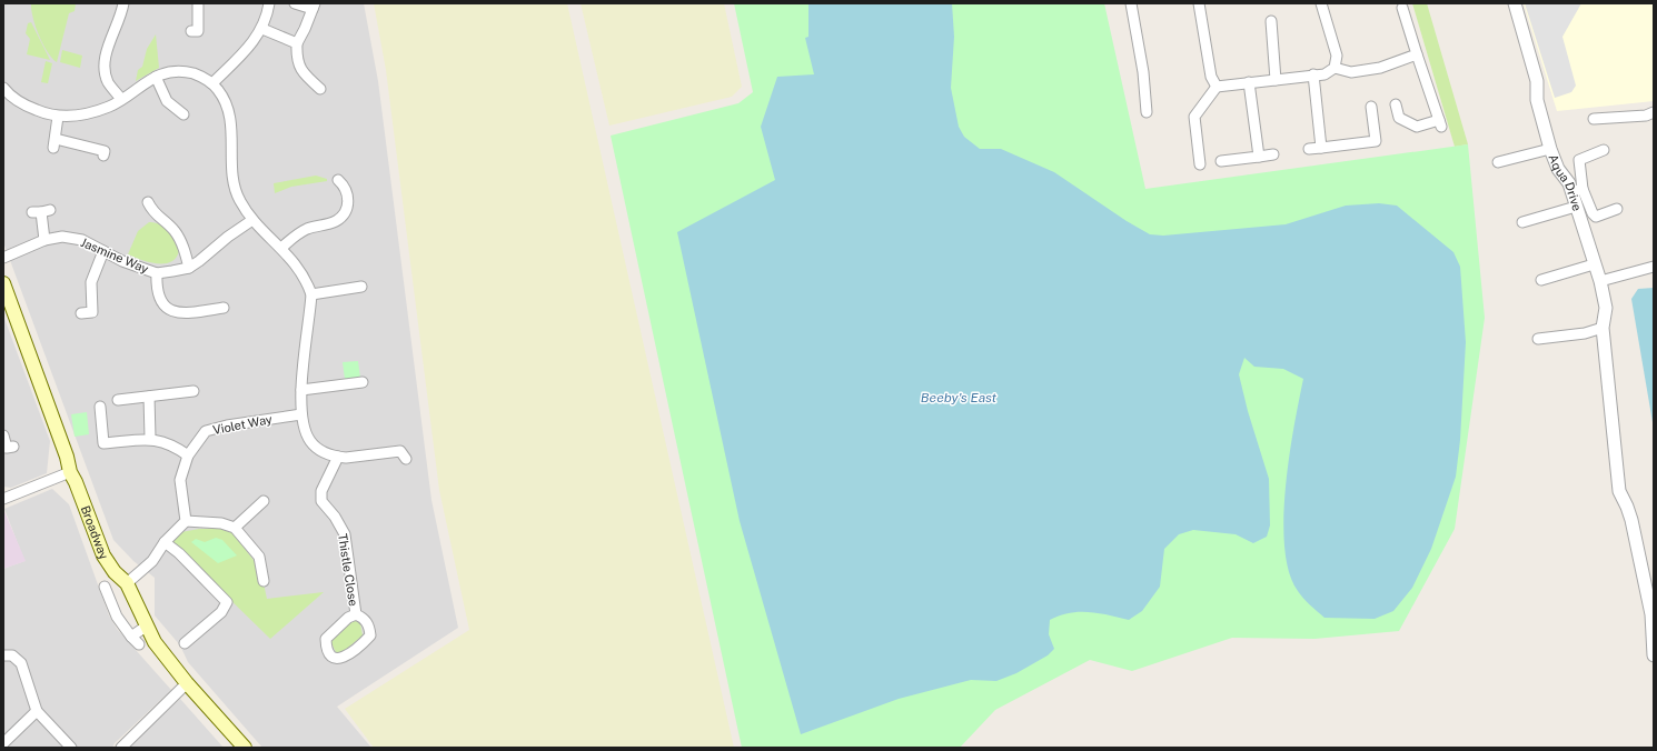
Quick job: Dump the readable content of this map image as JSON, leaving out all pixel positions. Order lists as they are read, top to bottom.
{
  "streets": {
    "main road": ["Broadway"],
    "street": [
      "Aqua Drive",
      "Jasmine Way",
      "Violet Way",
      "Thistle Close"
    ]
  },
  "water": ["Beeby's East"]
}
